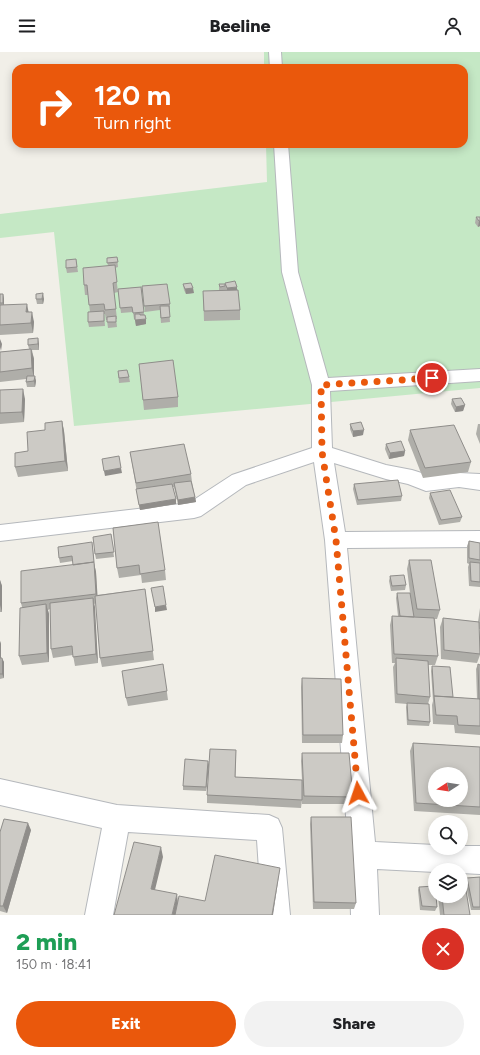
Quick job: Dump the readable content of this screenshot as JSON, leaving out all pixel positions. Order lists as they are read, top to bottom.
{
  "north": "left",
  "page": {
    "header": "Beeline",
    "turn": ["120 m", "Turn right"],
    "heading": ["2 min", "150 m · 18:41"],
    "buttons": ["Exit", "Share"]
  }
}
